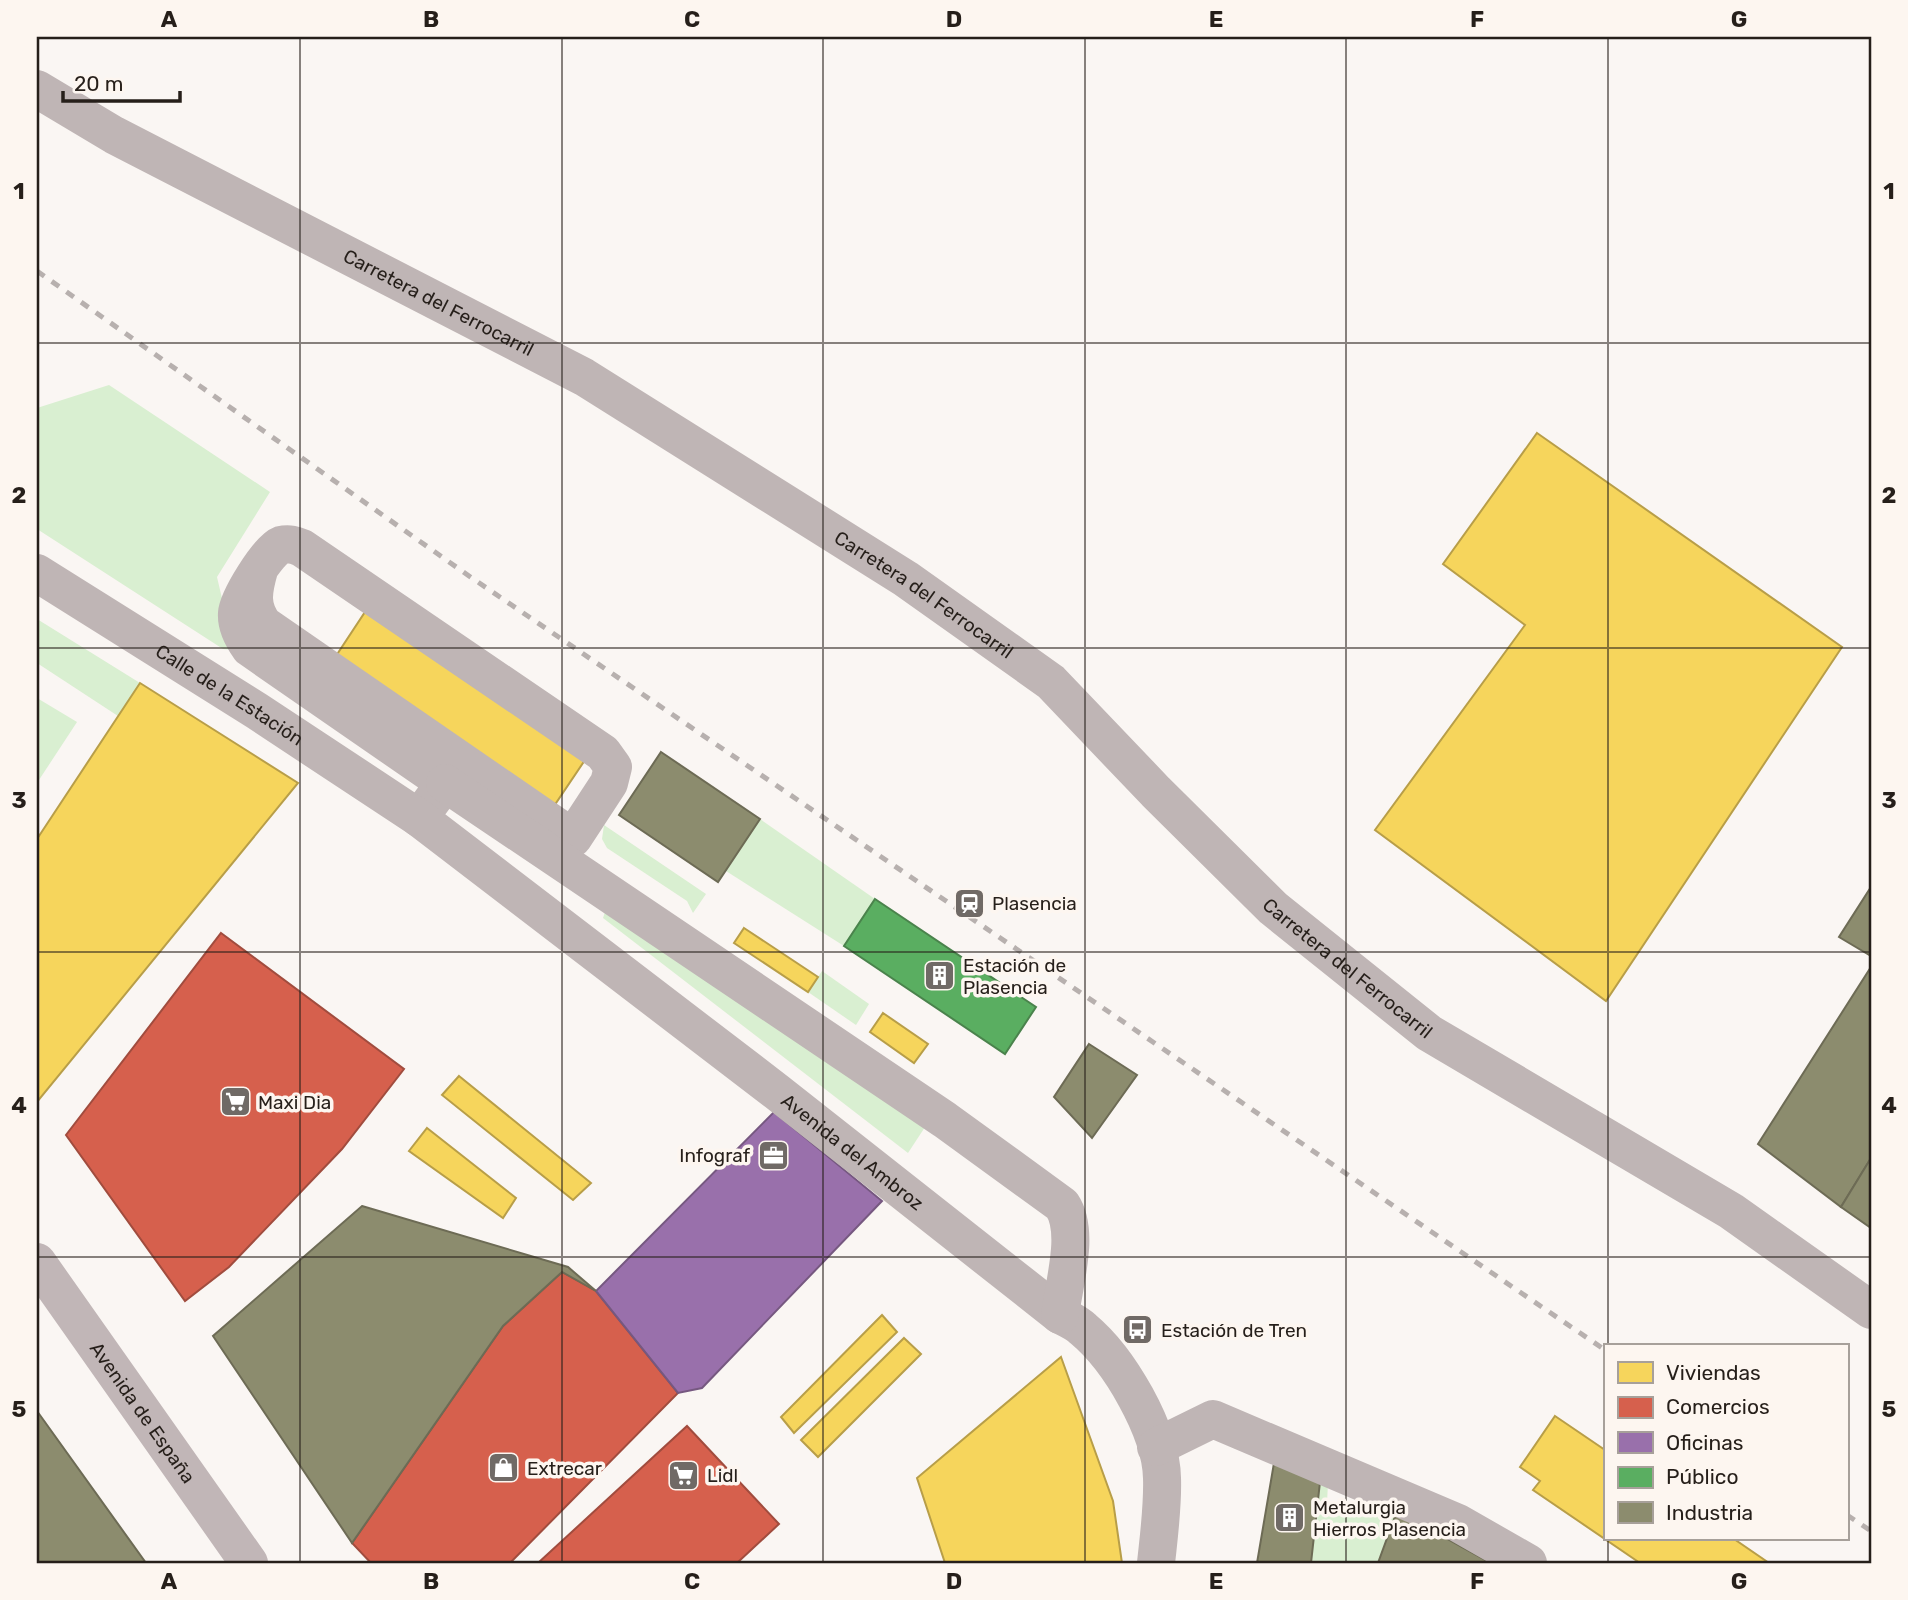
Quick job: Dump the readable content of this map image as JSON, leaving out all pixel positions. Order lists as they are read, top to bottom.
{
  "streets": {
    "main road": ["Avenida de España"],
    "street": ["Carretera del Ferrocarril", "Calle de la Estación", "Avenida del Ambroz"]
  },
  "crossings": [
    ["Calle de la Estación", "Avenida del Ambroz"]
  ],
  "places": {
    "station": ["Plasencia"],
    "building": ["Estación de Plasencia", "Metalurgia Hierros Plasencia"],
    "supermarket": ["Maxi Dia", "Lidl"],
    "office": ["Infograf"],
    "bus stop": ["Estación de Tren"],
    "shop": ["Extrecar"]
  },
  "legend": [
    "Viviendas",
    "Comercios",
    "Oficinas",
    "Público",
    "Industria"
  ],
  "scale_bar": "20 m",
  "grid": {
    "columns": [
      "A",
      "B",
      "C",
      "D",
      "E",
      "F",
      "G"
    ],
    "rows": [
      "1",
      "2",
      "3",
      "4",
      "5"
    ]
  }
}
